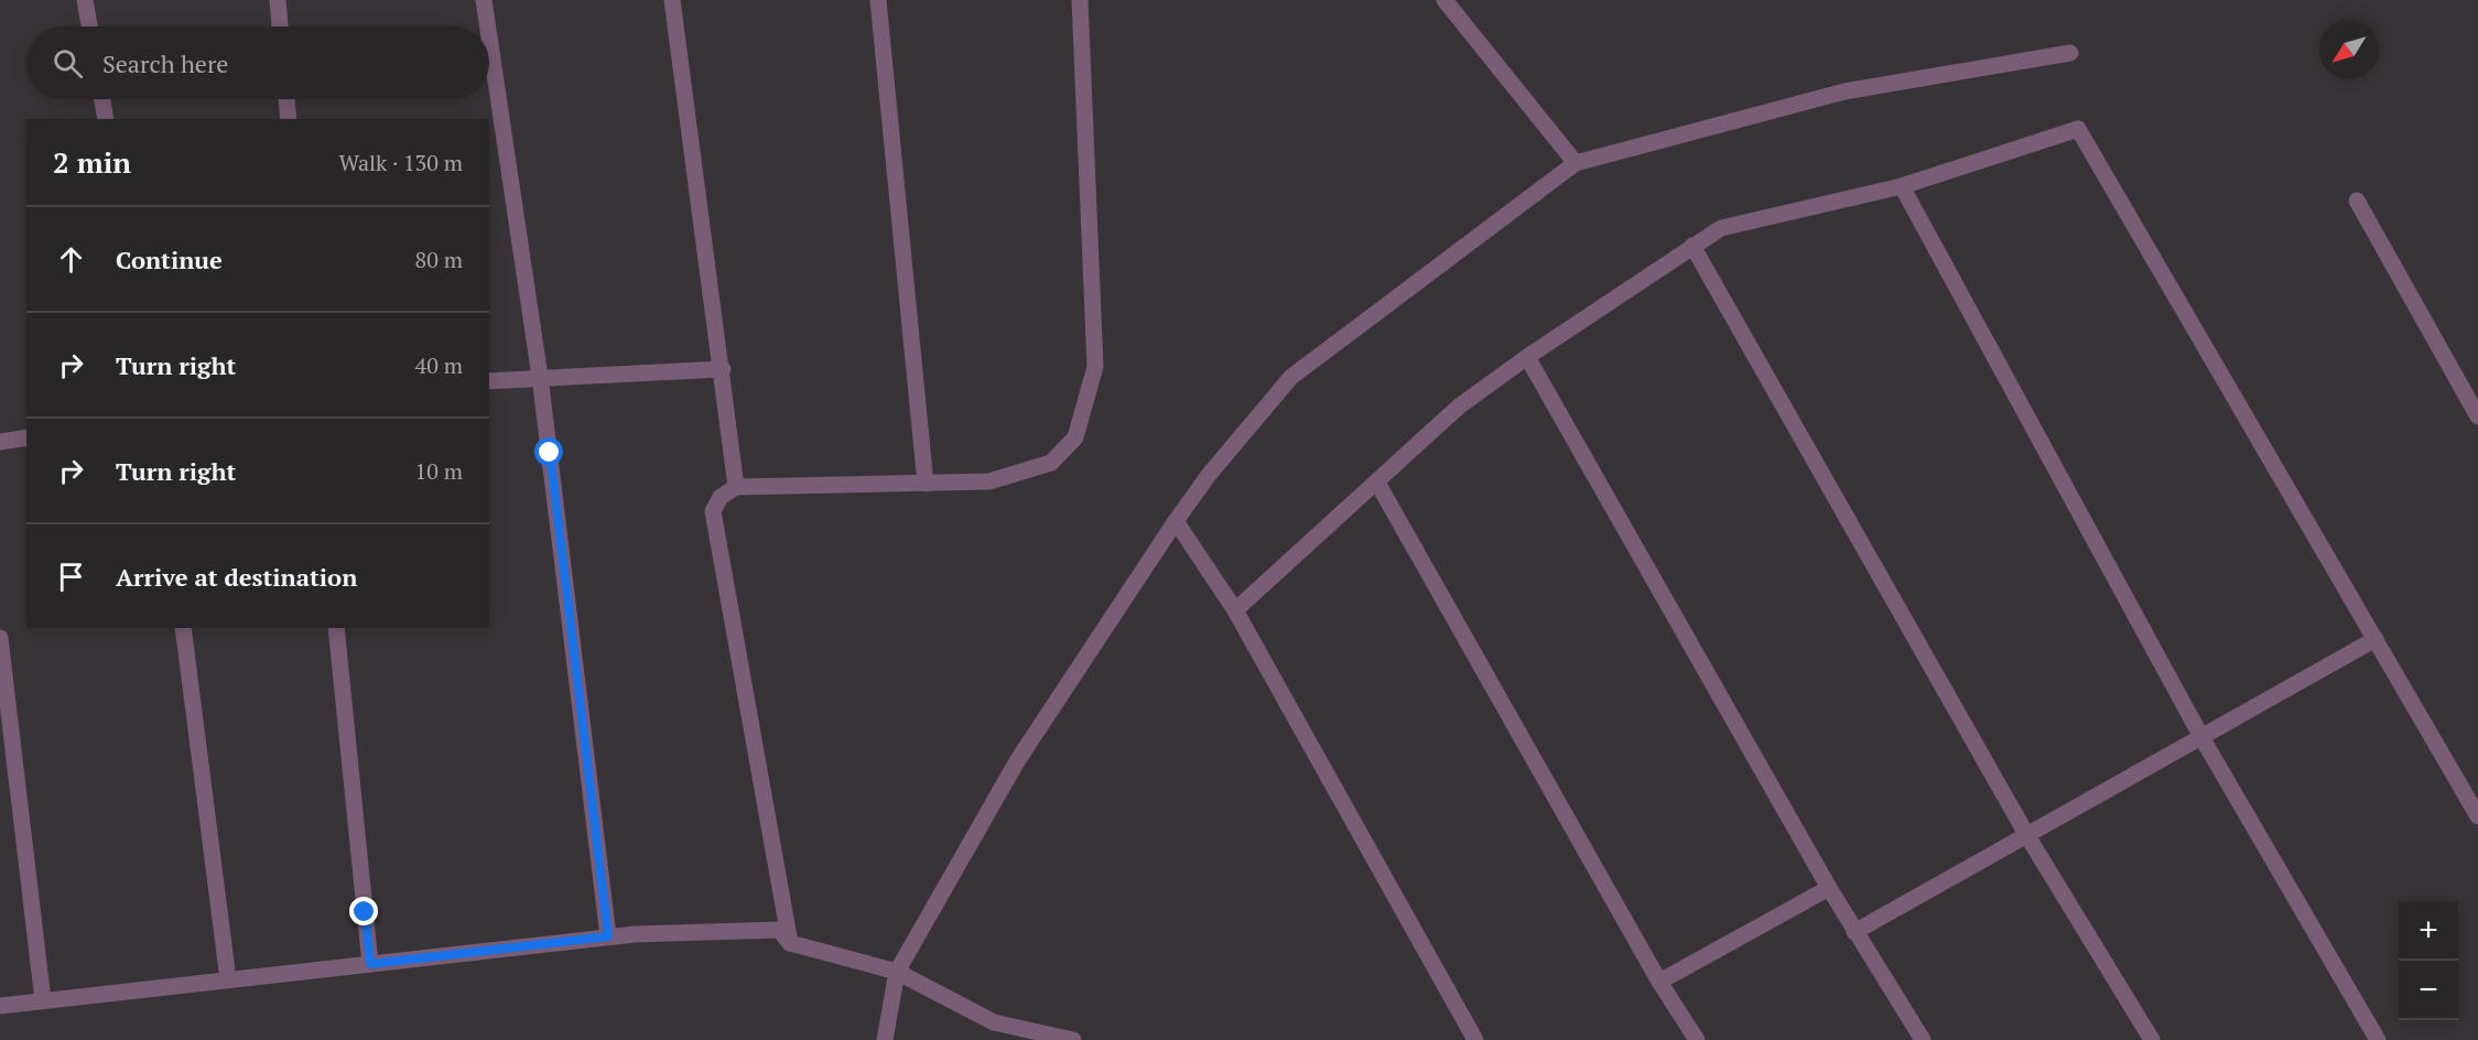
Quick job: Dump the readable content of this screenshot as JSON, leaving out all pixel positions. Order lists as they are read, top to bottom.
{
  "north": "bottom left",
  "page": {
    "search": "Search here",
    "heading": ["2 min", "Walk · 130 m"],
    "list": [
      ["Continue", "80 m"],
      ["Turn right", "40 m"],
      ["Turn right", "10 m"],
      "Arrive at destination"
    ],
    "map_buttons": ["+", "−"]
  }
}
